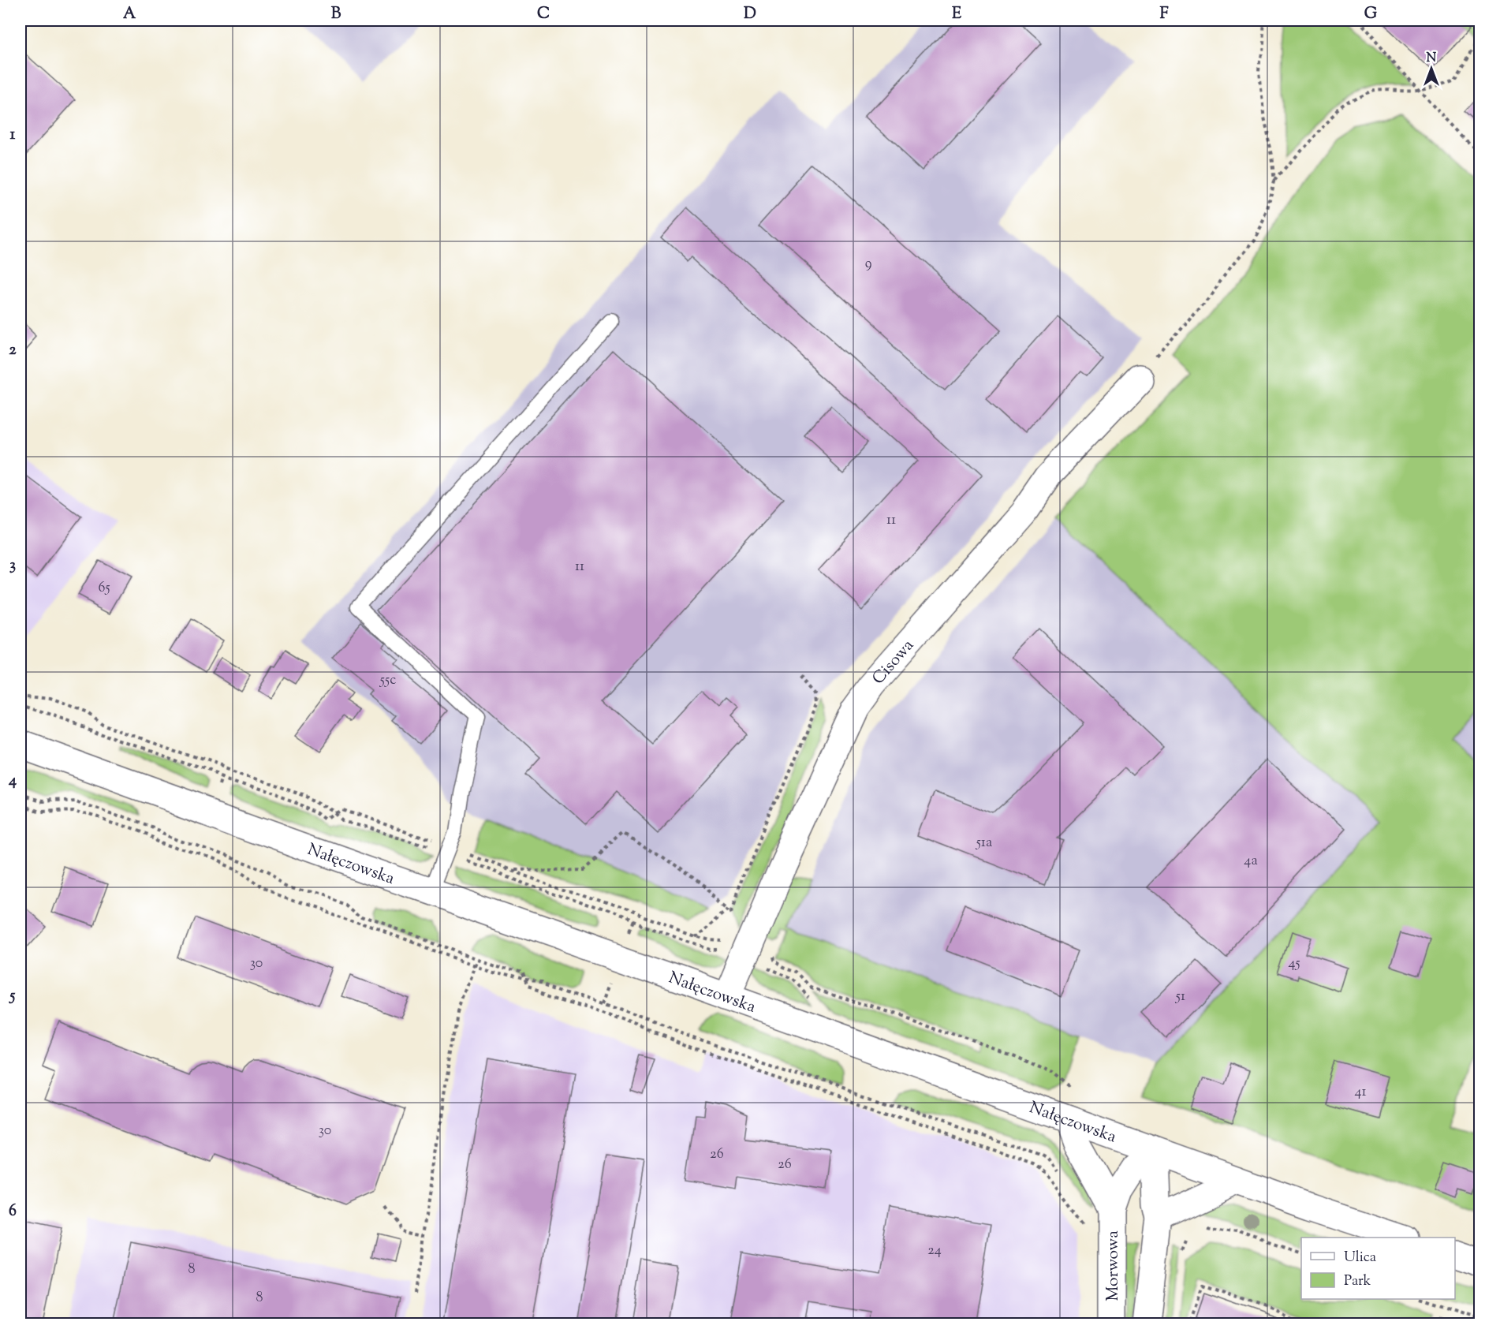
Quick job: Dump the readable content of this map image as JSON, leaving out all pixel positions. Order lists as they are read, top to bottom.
{
  "streets": {
    "street": ["Cisowa", "Nałęczowska", "Morwowa"]
  },
  "crossings": [
    ["Cisowa", "Nałęczowska"],
    ["Nałęczowska", "Morwowa"]
  ],
  "house_numbers": [
    "9",
    "11",
    "11",
    "65",
    "55c",
    "51a",
    "4a",
    "30",
    "45",
    "51",
    "41",
    "30",
    "26",
    "26",
    "24",
    "8",
    "8"
  ],
  "legend": ["Ulica", "Park"],
  "north": "top",
  "grid": {
    "columns": [
      "A",
      "B",
      "C",
      "D",
      "E",
      "F",
      "G"
    ],
    "rows": [
      "1",
      "2",
      "3",
      "4",
      "5",
      "6"
    ]
  }
}
